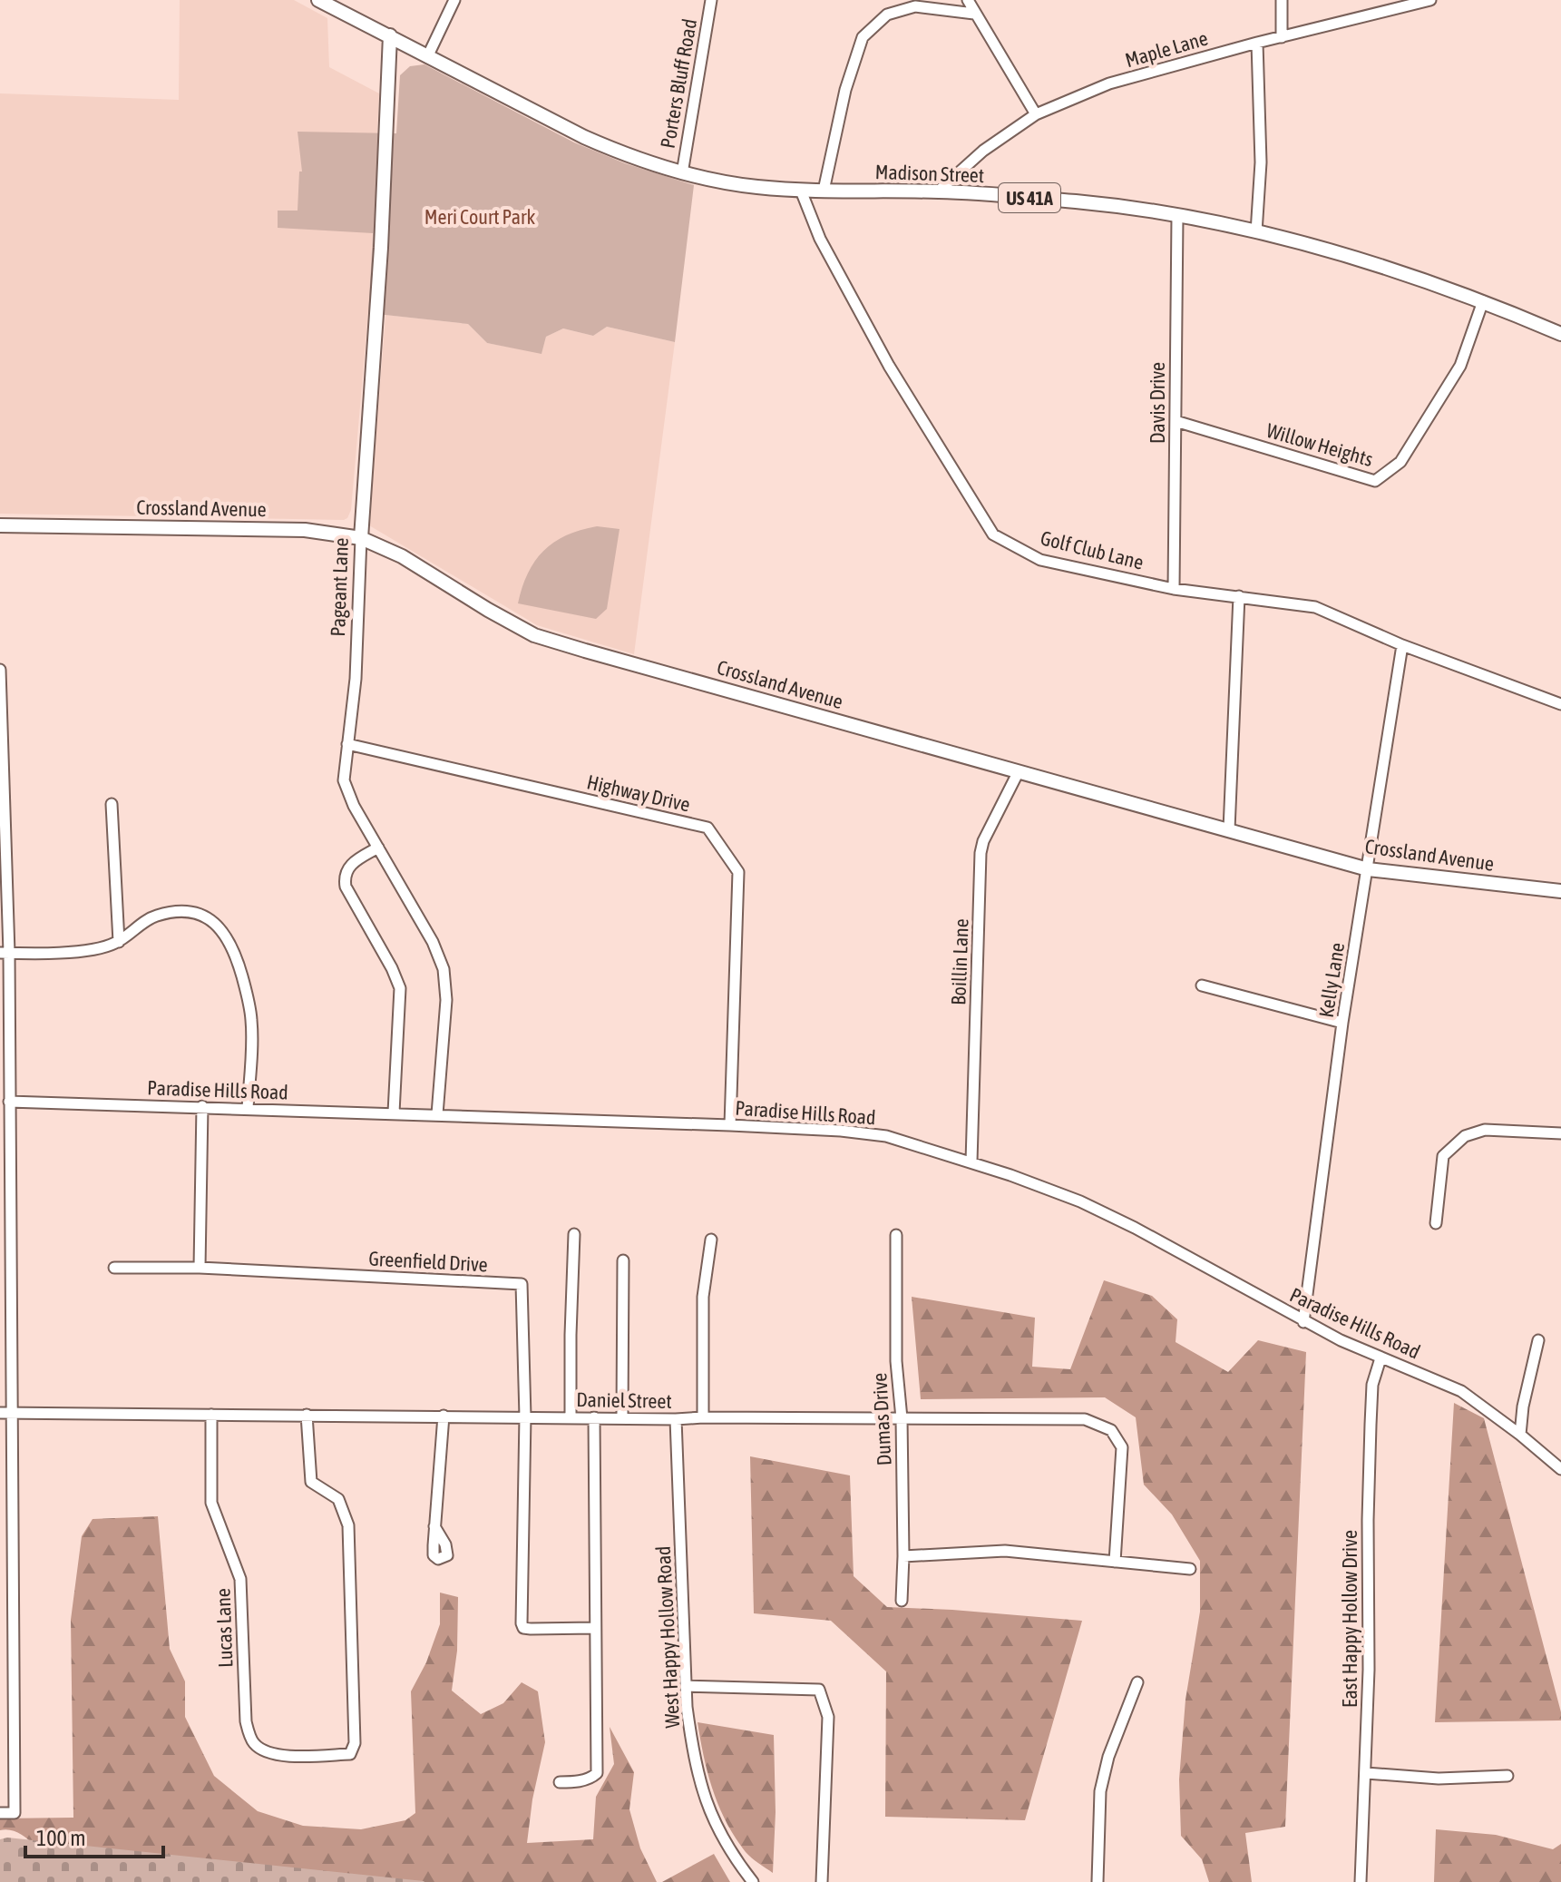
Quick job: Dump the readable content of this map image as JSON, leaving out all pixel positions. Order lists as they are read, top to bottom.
{
  "streets": {
    "main road": [
      "Madison Street",
      "US 41A",
      "Crossland Avenue",
      "Pageant Lane"
    ],
    "street": [
      "Maple Lane",
      "Porters Bluff Road",
      "Davis Drive",
      "Willow Heights",
      "Golf Club Lane",
      "Highway Drive",
      "Boillin Lane",
      "Kelly Lane",
      "Paradise Hills Road",
      "Greenfield Drive",
      "Daniel Street",
      "Dumas Drive",
      "East Happy Hollow Drive",
      "Lucas Lane",
      "West Happy Hollow Road"
    ]
  },
  "crossings": [
    ["Maple Lane", "Madison Street"],
    ["Porters Bluff Road", "Madison Street"],
    ["Madison Street", "Davis Drive"],
    ["Madison Street", "Willow Heights"],
    ["Madison Street", "Golf Club Lane"],
    ["Madison Street", "Pageant Lane"],
    ["Davis Drive", "Willow Heights"],
    ["Davis Drive", "Golf Club Lane"],
    ["Crossland Avenue", "Pageant Lane"],
    ["Crossland Avenue", "Boillin Lane"],
    ["Crossland Avenue", "Kelly Lane"],
    ["Golf Club Lane", "Kelly Lane"],
    ["Pageant Lane", "Highway Drive"],
    ["Pageant Lane", "Paradise Hills Road"],
    ["Highway Drive", "Paradise Hills Road"],
    ["Boillin Lane", "Paradise Hills Road"],
    ["Kelly Lane", "Paradise Hills Road"],
    ["Paradise Hills Road", "East Happy Hollow Drive"],
    ["Greenfield Drive", "Daniel Street"],
    ["Daniel Street", "Dumas Drive"],
    ["Daniel Street", "Lucas Lane"],
    ["Daniel Street", "West Happy Hollow Road"]
  ],
  "parks": ["Meri Court Park"],
  "scale_bar": "100 m"
}
